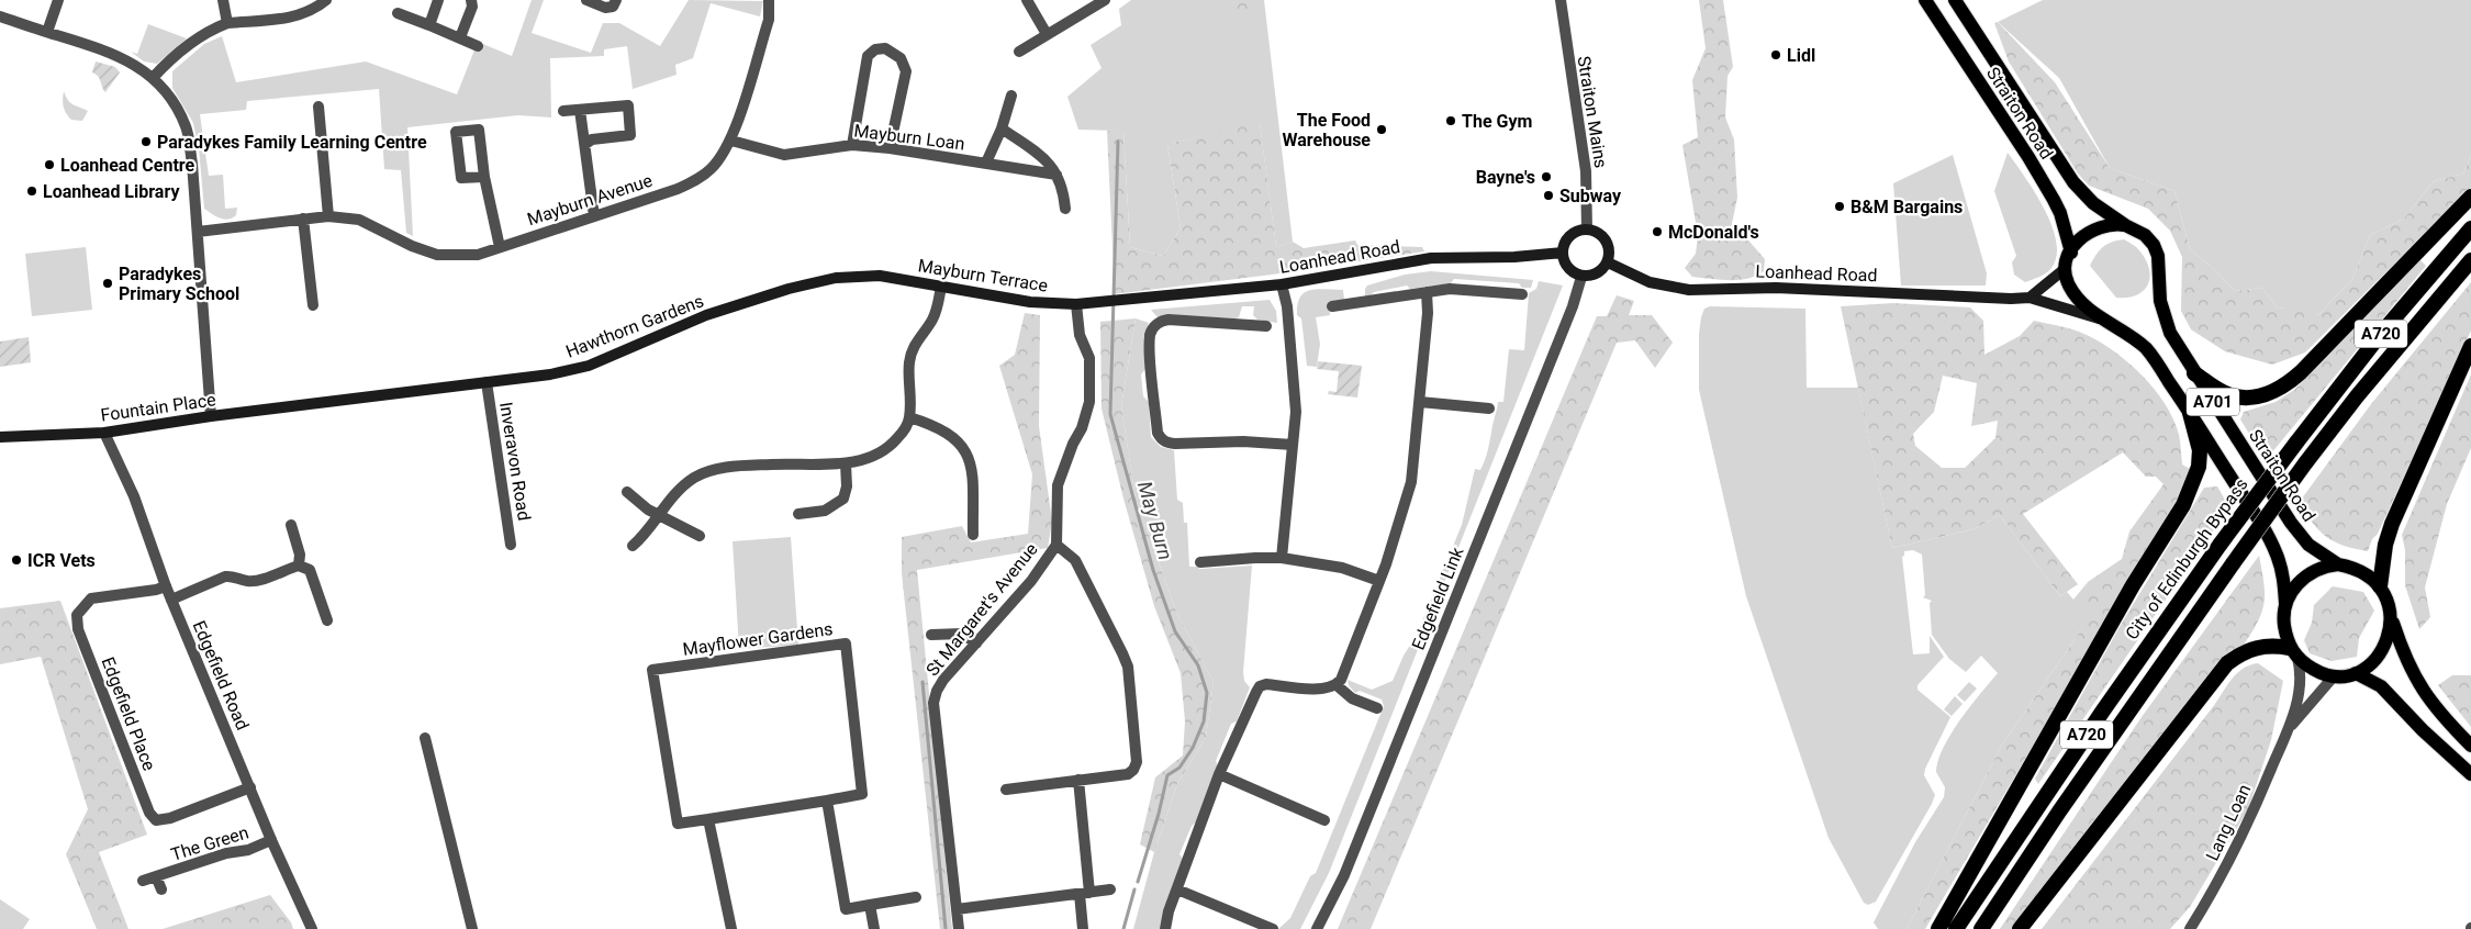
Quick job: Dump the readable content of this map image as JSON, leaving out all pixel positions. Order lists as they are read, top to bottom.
{
  "streets": {
    "highway": ["A720", "City of Edinburgh Bypass"],
    "main road": [
      "Straiton Road",
      "Loanhead Road",
      "Mayburn Terrace",
      "Hawthorn Gardens",
      "A701",
      "Fountain Place"
    ],
    "street": [
      "Straiton Mains",
      "Mayburn Loan",
      "Mayburn Avenue",
      "Inveravon Road",
      "Edgefield Link",
      "St Margaret's Avenue",
      "Mayflower Gardens",
      "Edgefield Road",
      "Edgefield Place",
      "Lang Loan",
      "The Green"
    ]
  },
  "crossings": [
    ["Straiton Mains", "Loanhead Road"],
    ["Straiton Mains", "Edgefield Link"],
    ["Straiton Road", "A701"],
    ["Straiton Road", "Lang Loan"],
    ["Mayburn Loan", "Mayburn Avenue"],
    ["Loanhead Road", "Mayburn Terrace"],
    ["Loanhead Road", "A701"],
    ["Loanhead Road", "Edgefield Link"],
    ["Mayburn Terrace", "Hawthorn Gardens"],
    ["Mayburn Terrace", "St Margaret's Avenue"],
    ["Hawthorn Gardens", "Fountain Place"],
    ["Hawthorn Gardens", "Inveravon Road"],
    ["A701", "Lang Loan"],
    ["Fountain Place", "Edgefield Road"],
    ["Edgefield Road", "Edgefield Place"],
    ["Edgefield Road", "The Green"]
  ],
  "water": ["May Burn"],
  "places": [
    "Lidl",
    "The Gym",
    "The Food Warehouse",
    "Paradykes Family Learning Centre",
    "Loanhead Centre",
    "Bayne's",
    "Loanhead Library",
    "Subway",
    "B&M Bargains",
    "McDonald's",
    "Paradykes Primary School",
    "ICR Vets"
  ]
}
